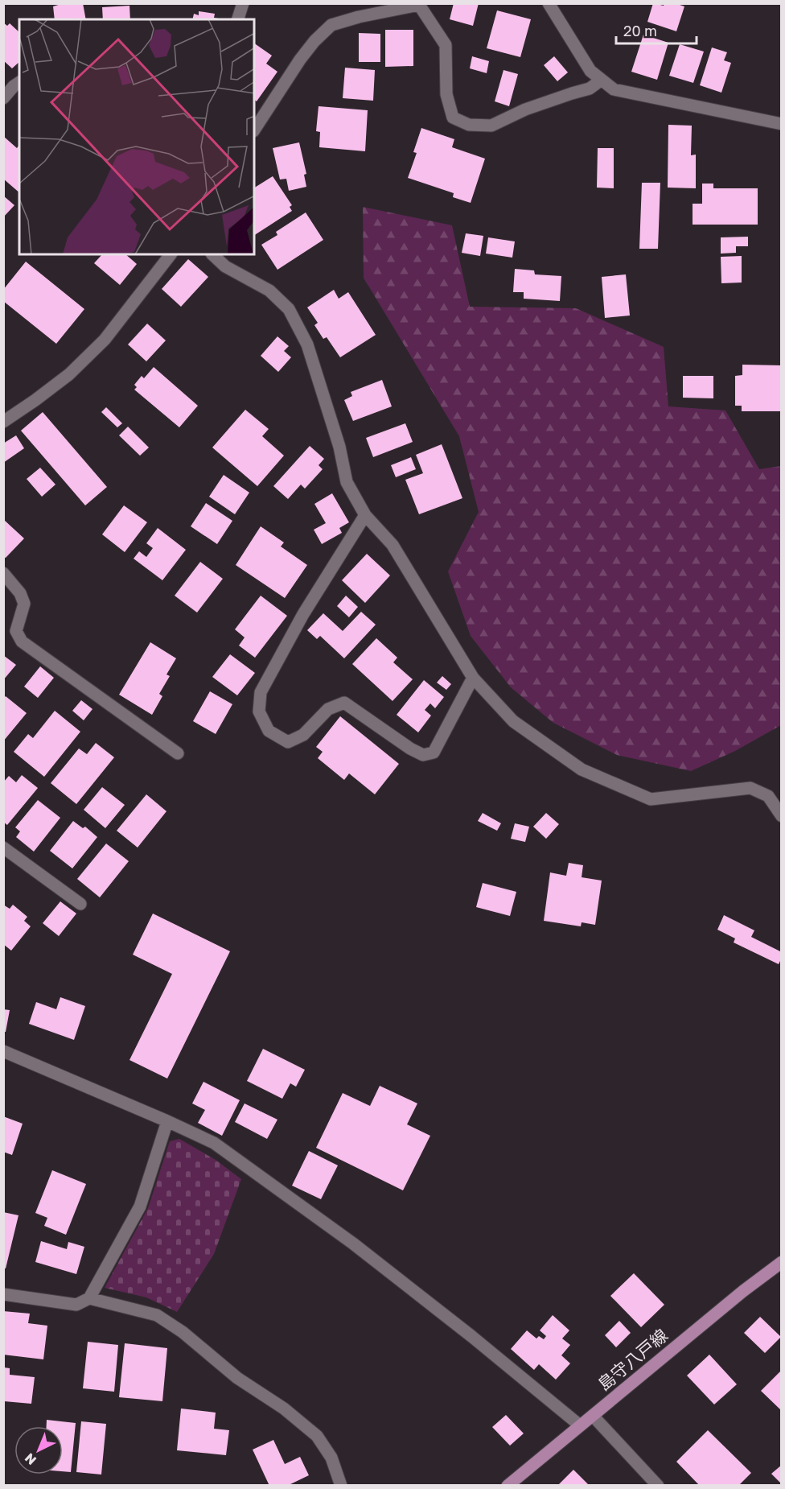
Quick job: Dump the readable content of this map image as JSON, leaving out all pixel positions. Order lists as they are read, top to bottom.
{
  "streets": {
    "main road": ["島守八戸線"]
  },
  "scale_bar": "20 m",
  "north": "bottom left"
}
